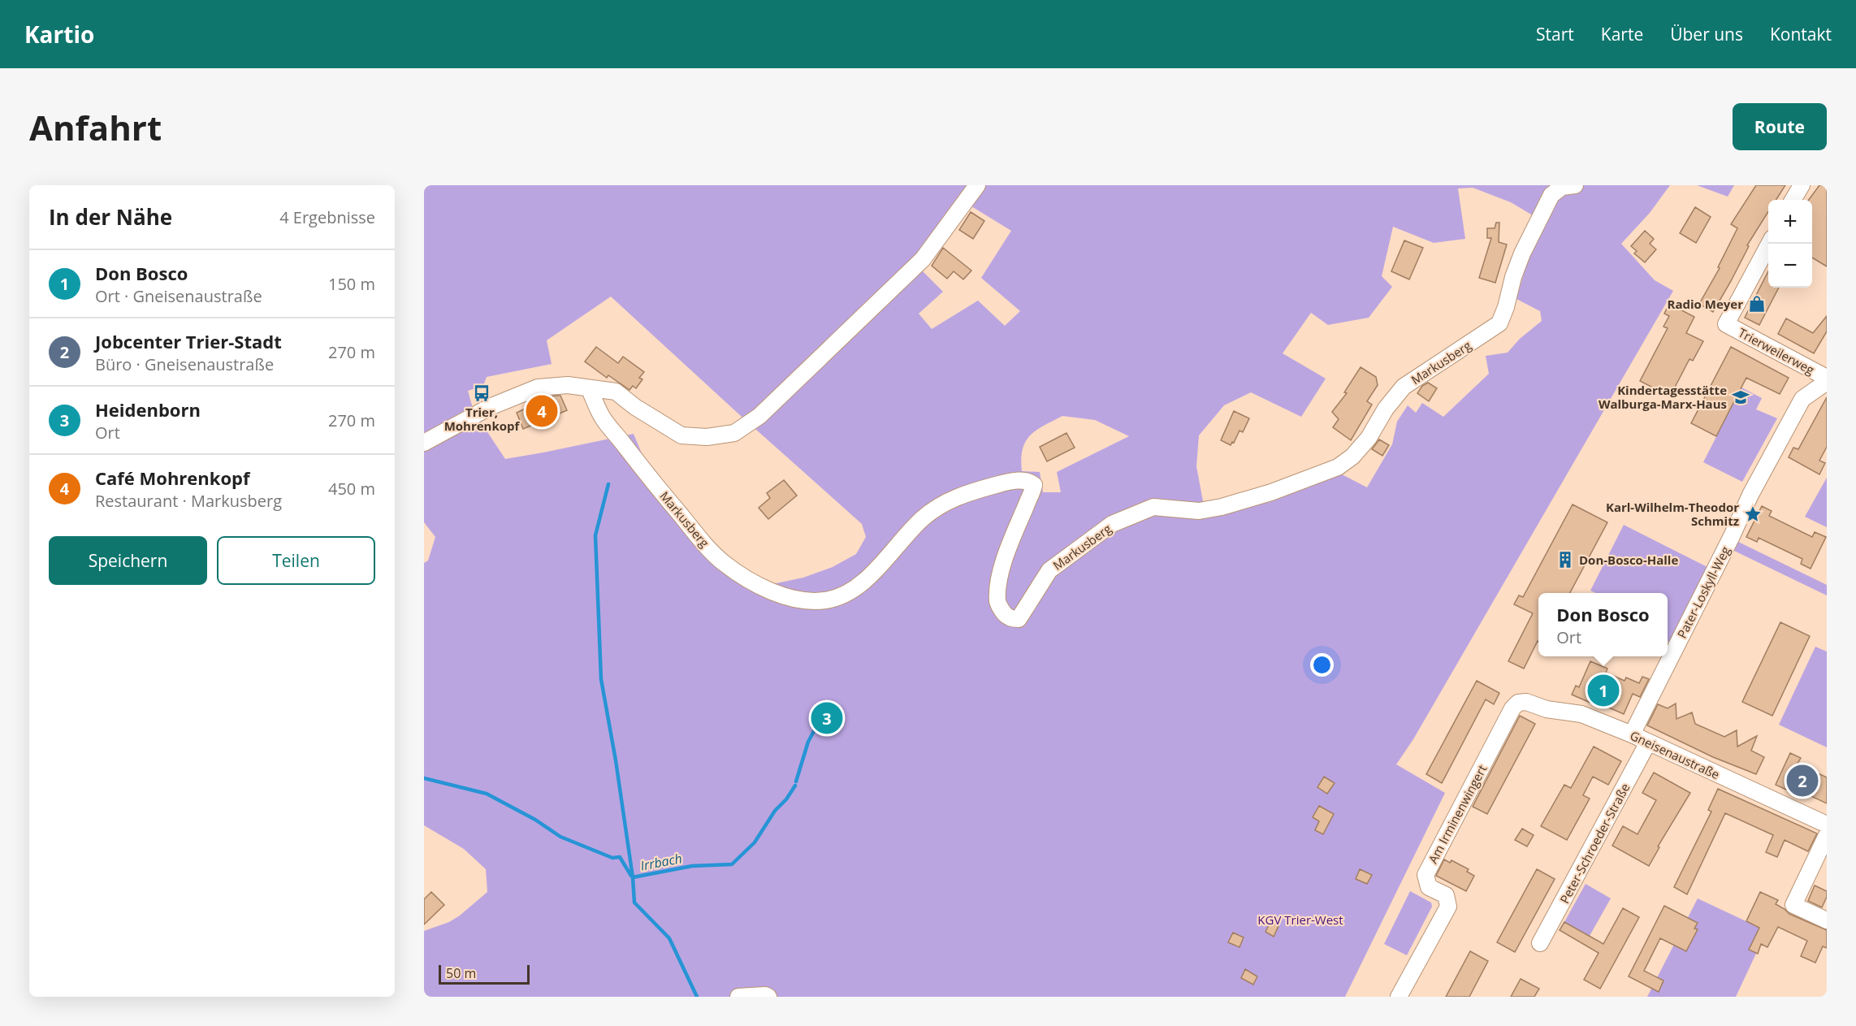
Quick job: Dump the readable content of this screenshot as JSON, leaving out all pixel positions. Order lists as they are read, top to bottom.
{
  "streets": {
    "street": [
      "Trierweilerweg",
      "Markusberg",
      "Pater-Loskyll-Weg",
      "Gneisenaustraße",
      "Am Irminenwingert",
      "Peter-Schroeder-Straße"
    ]
  },
  "crossings": [
    ["Trierweilerweg", "Pater-Loskyll-Weg"],
    ["Pater-Loskyll-Weg", "Gneisenaustraße"],
    ["Gneisenaustraße", "Am Irminenwingert"],
    ["Gneisenaustraße", "Peter-Schroeder-Straße"]
  ],
  "water": ["Irrbach"],
  "parks": ["KGV Trier-West"],
  "places": {
    "shop": ["Radio Meyer"],
    "bus stop": ["Trier, Mohrenkopf"],
    "school or university": ["Kindertagesstätte Walburga-Marx-Haus"],
    "place": ["Karl-Wilhelm-Theodor Schmitz"],
    "building": ["Don-Bosco-Halle"]
  },
  "scale_bar": "50 m",
  "page": {
    "header": "Kartio",
    "nav": [
      "Start",
      "Karte",
      "Über uns",
      "Kontakt"
    ],
    "buttons": [
      "Route",
      ["Speichern", "Teilen"]
    ],
    "title": "Anfahrt",
    "heading": ["In der Nähe", "4 Ergebnisse"],
    "map_buttons": ["+", "−"],
    "list": [
      {
        "mark": "1",
        "name": "Don Bosco",
        "note": "Ort · Gneisenaustraße",
        "value": "150 m"
      },
      {
        "mark": "2",
        "name": "Jobcenter Trier-Stadt",
        "note": "Büro · Gneisenaustraße",
        "value": "270 m"
      },
      {
        "mark": "3",
        "name": "Heidenborn",
        "note": "Ort",
        "value": "270 m"
      },
      {
        "mark": "4",
        "name": "Café Mohrenkopf",
        "note": "Restaurant · Markusberg",
        "value": "450 m"
      }
    ],
    "pins": [
      "4",
      "1",
      "3",
      "2"
    ],
    "popup": ["Don Bosco", "Ort"],
    "scale": "50 m"
  }
}
